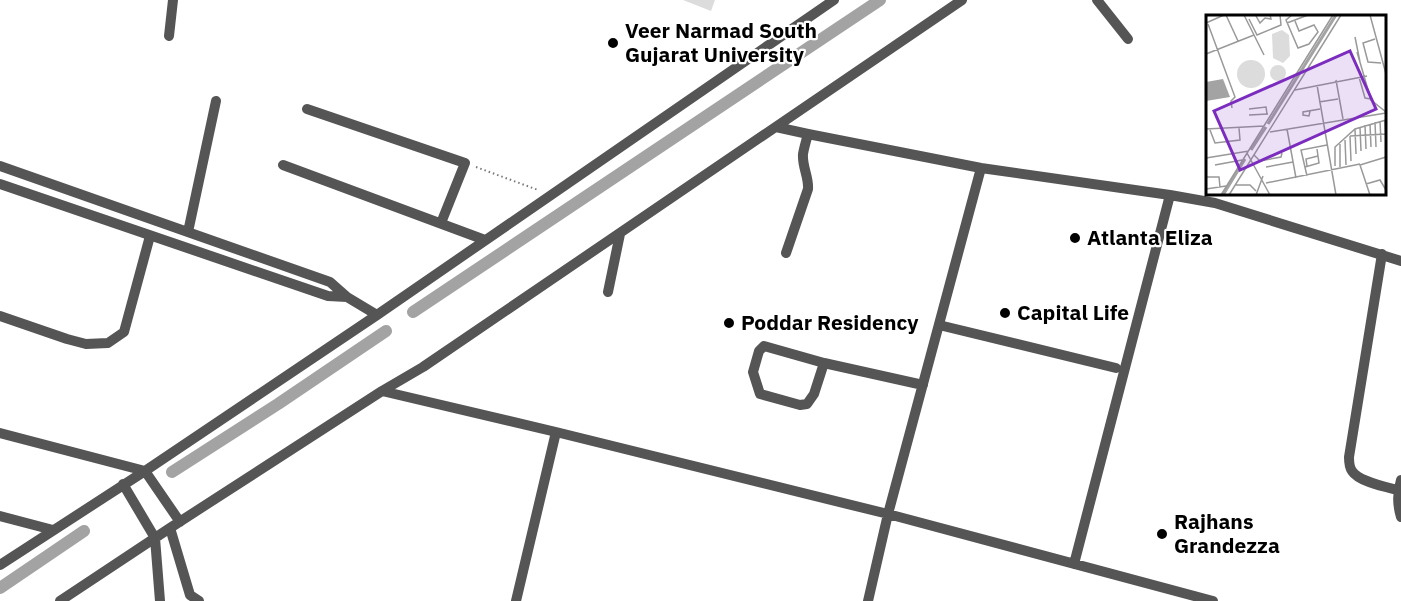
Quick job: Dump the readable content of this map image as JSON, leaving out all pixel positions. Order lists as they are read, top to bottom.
{
  "places": [
    "Veer Narmad South Gujarat University",
    "Atlanta Eliza",
    "Capital Life",
    "Poddar Residency",
    "Rajhans Grandezza"
  ]
}
